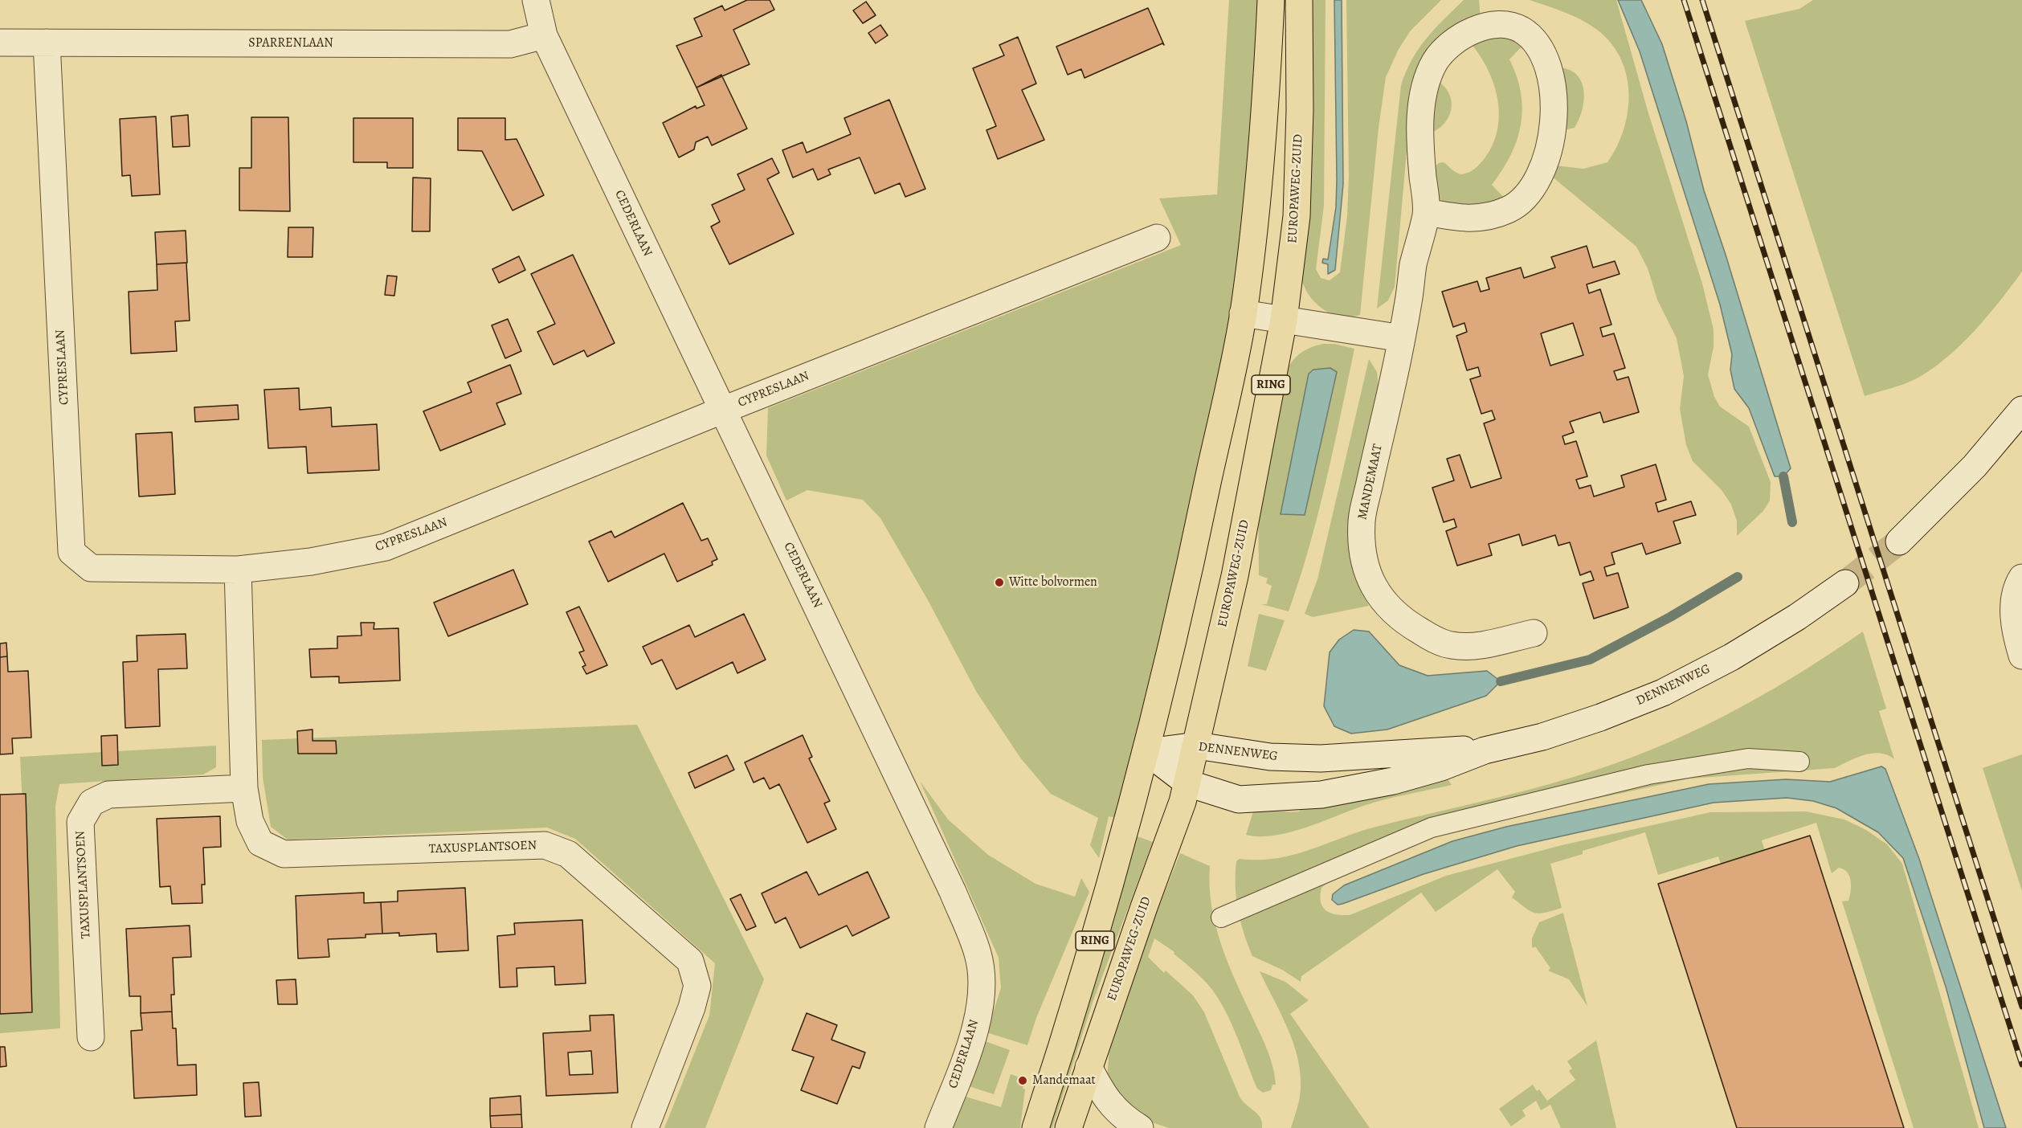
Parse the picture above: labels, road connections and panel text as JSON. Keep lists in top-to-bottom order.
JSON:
{
  "streets": {
    "main road": ["EUROPAWEG-ZUID", "RING"],
    "street": [
      "SPARRENLAAN",
      "CEDERLAAN",
      "CYPRESLAAN",
      "MANDEMAAT",
      "DENNENWEG",
      "TAXUSPLANTSOEN"
    ]
  },
  "crossings": [
    ["SPARRENLAAN", "CEDERLAAN"],
    ["SPARRENLAAN", "CYPRESLAAN"],
    ["EUROPAWEG-ZUID", "DENNENWEG"],
    ["CEDERLAAN", "CYPRESLAAN"],
    ["CYPRESLAAN", "TAXUSPLANTSOEN"],
    ["RING", "DENNENWEG"]
  ],
  "places": ["Witte bolvormen", "Mandemaat"]
}
